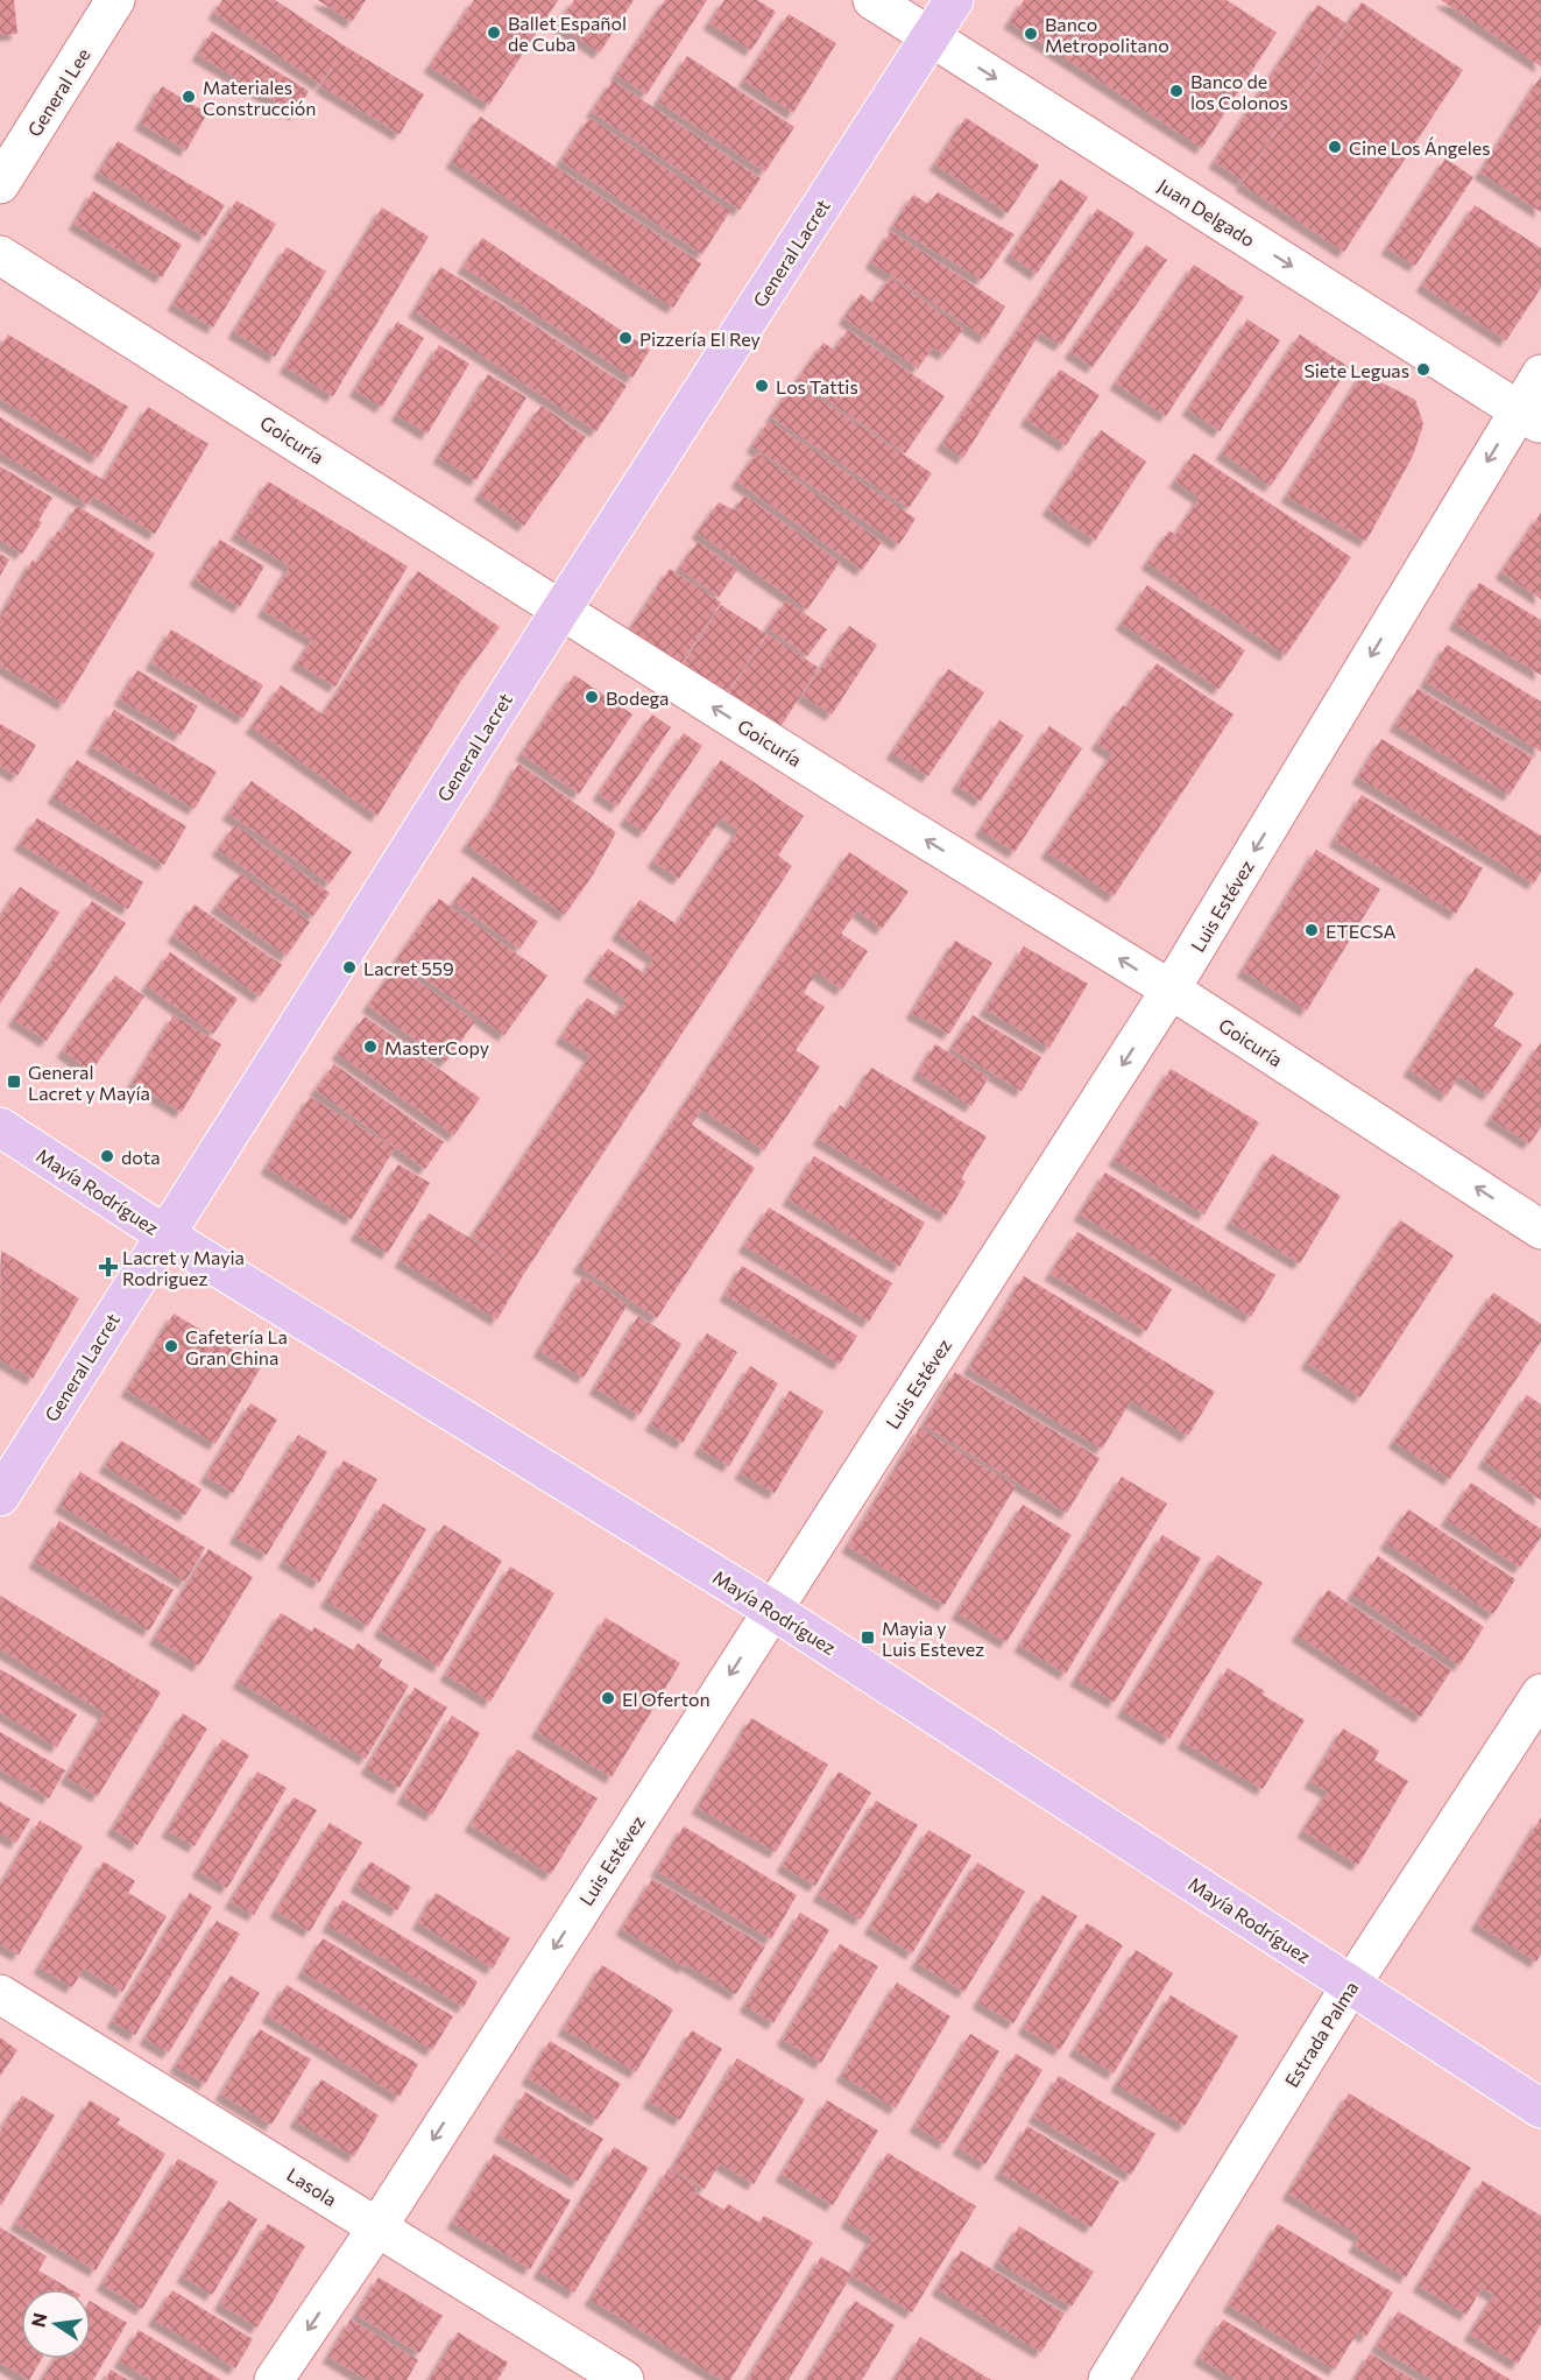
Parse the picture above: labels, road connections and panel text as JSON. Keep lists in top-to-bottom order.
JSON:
{
  "streets": {
    "main road": ["General Lacret", "Mayía Rodríguez"],
    "street": [
      "General Lee",
      "Juan Delgado",
      "Goicuría",
      "Luis Estévez",
      "Estrada Palma",
      "Lasola"
    ]
  },
  "crossings": [
    ["Juan Delgado", "General Lacret"],
    ["Juan Delgado", "Luis Estévez"],
    ["General Lacret", "Goicuría"],
    ["General Lacret", "Mayía Rodríguez"],
    ["Goicuría", "Luis Estévez"],
    ["Luis Estévez", "Mayía Rodríguez"],
    ["Luis Estévez", "Lasola"],
    ["Mayía Rodríguez", "Estrada Palma"]
  ],
  "one_way": ["Juan Delgado", "Goicuría", "Luis Estévez"],
  "places": {
    "other": [
      "Ballet Español de Cuba",
      "Banco Metropolitano",
      "Banco de los Colonos",
      "Materiales Construcción",
      "Cine Los Ángeles",
      "Pizzería El Rey",
      "Siete Leguas",
      "Los Tattis",
      "Bodega",
      "ETECSA",
      "Lacret 559",
      "MasterCopy",
      "dota",
      "Cafetería La Gran China",
      "El Oferton"
    ],
    "transit": ["General Lacret y Mayía", "Mayia y Luis Estevez"],
    "health": ["Lacret y Mayia Rodriguez"]
  },
  "north": "left"
}
